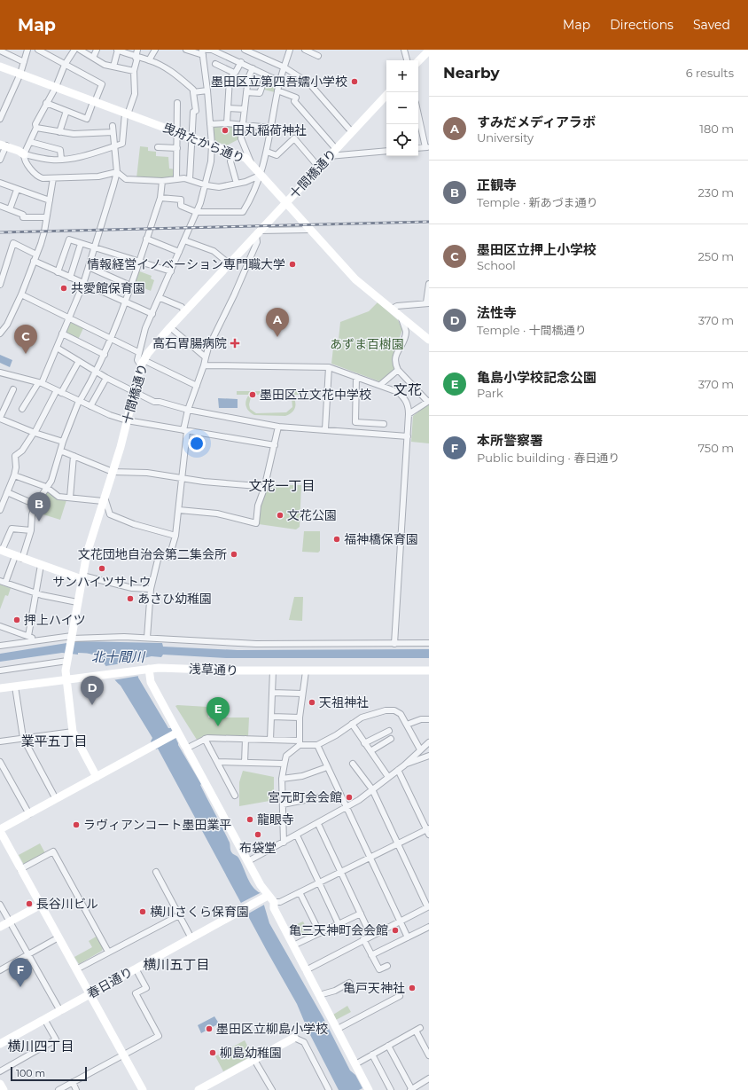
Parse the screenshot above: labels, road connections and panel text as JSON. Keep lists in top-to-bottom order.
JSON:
{
  "streets": {
    "street": [
      "曳舟たから通り",
      "十間橋通り",
      "浅草通り",
      "春日通り"
    ]
  },
  "crossings": [
    ["曳舟たから通り", "十間橋通り"],
    ["十間橋通り", "浅草通り"]
  ],
  "districts": [
    "文花",
    "文花一丁目",
    "業平五丁目",
    "横川五丁目",
    "横川四丁目"
  ],
  "water": ["北十間川"],
  "parks": ["あずま百樹園"],
  "places": {
    "other": [
      "墨田区立第四吾嬬小学校",
      "田丸稲荷神社",
      "情報経営イノベーション専門職大学",
      "共愛館保育園",
      "墨田区立文花中学校",
      "文花公園",
      "福神橋保育園",
      "文花団地自治会第二集会所",
      "サンハイツサトウ",
      "あさひ幼稚園",
      "押上ハイツ",
      "天祖神社",
      "宮元町会会館",
      "龍眼寺",
      "ラヴィアンコート墨田業平",
      "布袋堂",
      "長谷川ビル",
      "横川さくら保育園",
      "亀三天神町会会館",
      "亀戸天神社",
      "墨田区立柳島小学校",
      "柳島幼稚園"
    ],
    "health": ["高石胃腸病院"]
  },
  "scale_bar": "100 m",
  "page": {
    "header": "Map",
    "nav": ["Map", "Directions", "Saved"],
    "heading": ["Nearby", "6 results"],
    "map_buttons": ["+", "−"],
    "list": [
      {
        "mark": "A",
        "name": "すみだメディアラボ",
        "note": "University",
        "value": "180 m"
      },
      {
        "mark": "B",
        "name": "正観寺",
        "note": "Temple · 新あづま通り",
        "value": "230 m"
      },
      {
        "mark": "C",
        "name": "墨田区立押上小学校",
        "note": "School",
        "value": "250 m"
      },
      {
        "mark": "D",
        "name": "法性寺",
        "note": "Temple · 十間橋通り",
        "value": "370 m"
      },
      {
        "mark": "E",
        "name": "亀島小学校記念公園",
        "note": "Park",
        "value": "370 m"
      },
      {
        "mark": "F",
        "name": "本所警察署",
        "note": "Public building · 春日通り",
        "value": "750 m"
      }
    ],
    "pins": [
      "A",
      "C",
      "B",
      "D",
      "E",
      "F"
    ],
    "scale": "100 m"
  }
}
